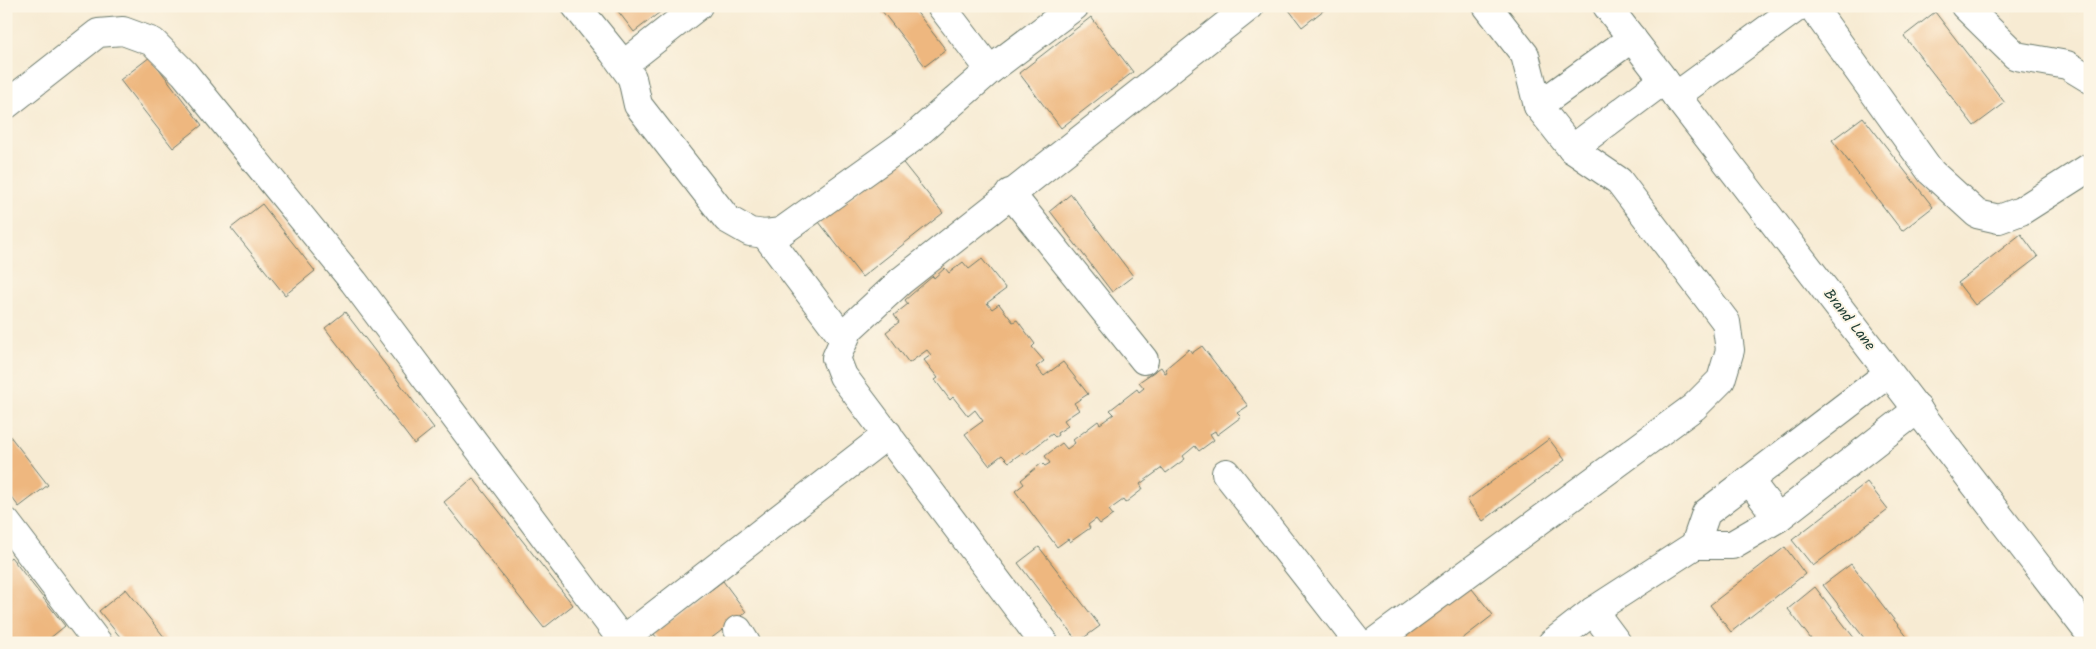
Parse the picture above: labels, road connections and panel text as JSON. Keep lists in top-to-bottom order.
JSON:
{
  "streets": {
    "street": ["Brand Lane"]
  }
}
